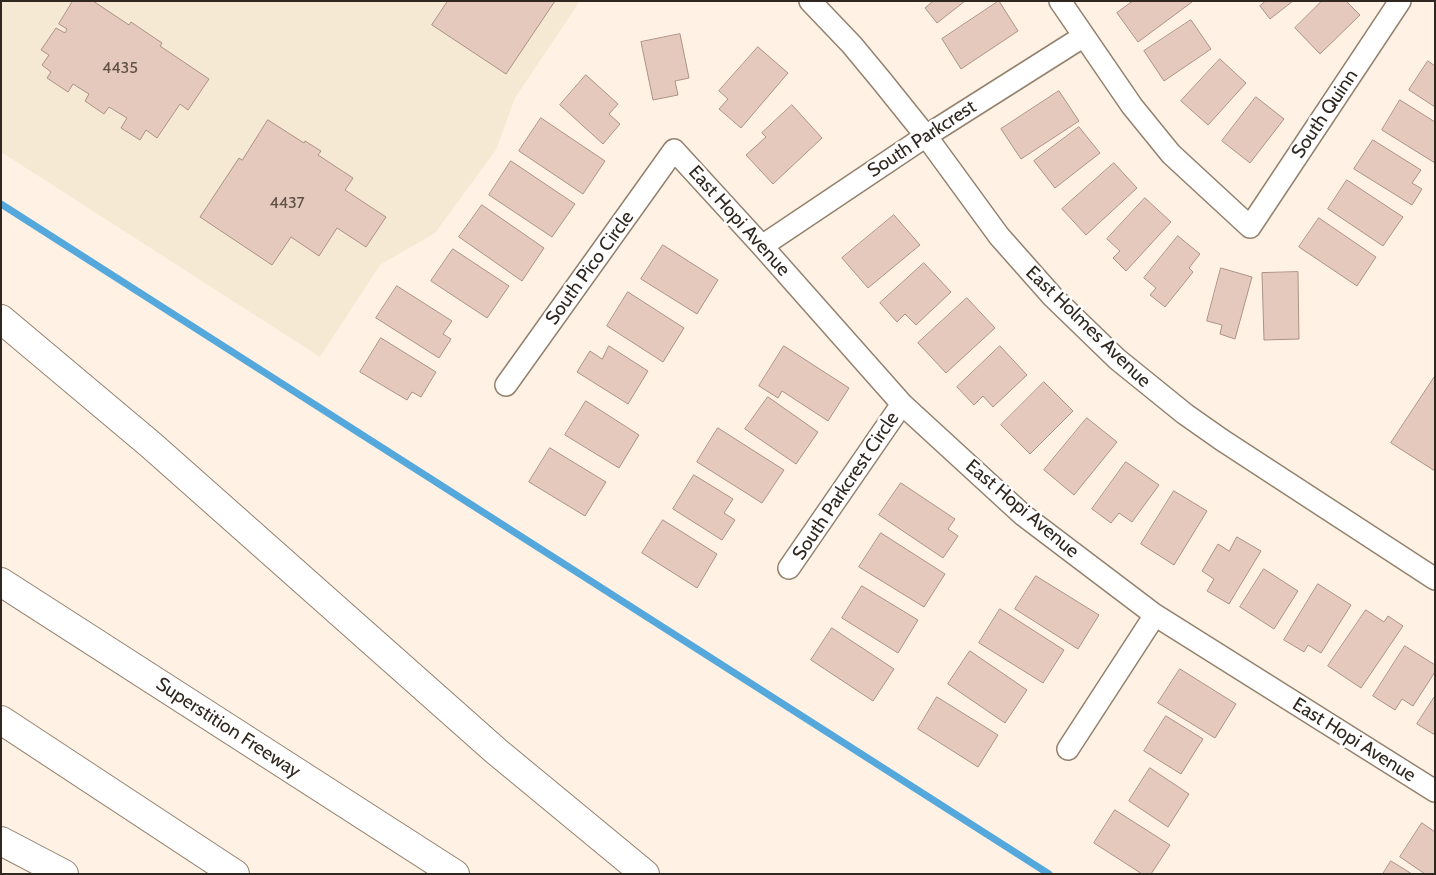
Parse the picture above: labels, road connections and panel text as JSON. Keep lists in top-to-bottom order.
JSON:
{
  "streets": {
    "highway": ["Superstition Freeway"],
    "street": [
      "South Quinn",
      "South Parkcrest",
      "East Hopi Avenue",
      "South Pico Circle",
      "East Holmes Avenue",
      "South Parkcrest Circle"
    ]
  },
  "crossings": [
    ["South Quinn", "South Parkcrest"],
    ["South Parkcrest", "East Hopi Avenue"],
    ["South Parkcrest", "East Holmes Avenue"],
    ["East Hopi Avenue", "South Pico Circle"],
    ["East Hopi Avenue", "South Parkcrest Circle"]
  ],
  "house_numbers": ["4435", "4437"]
}
